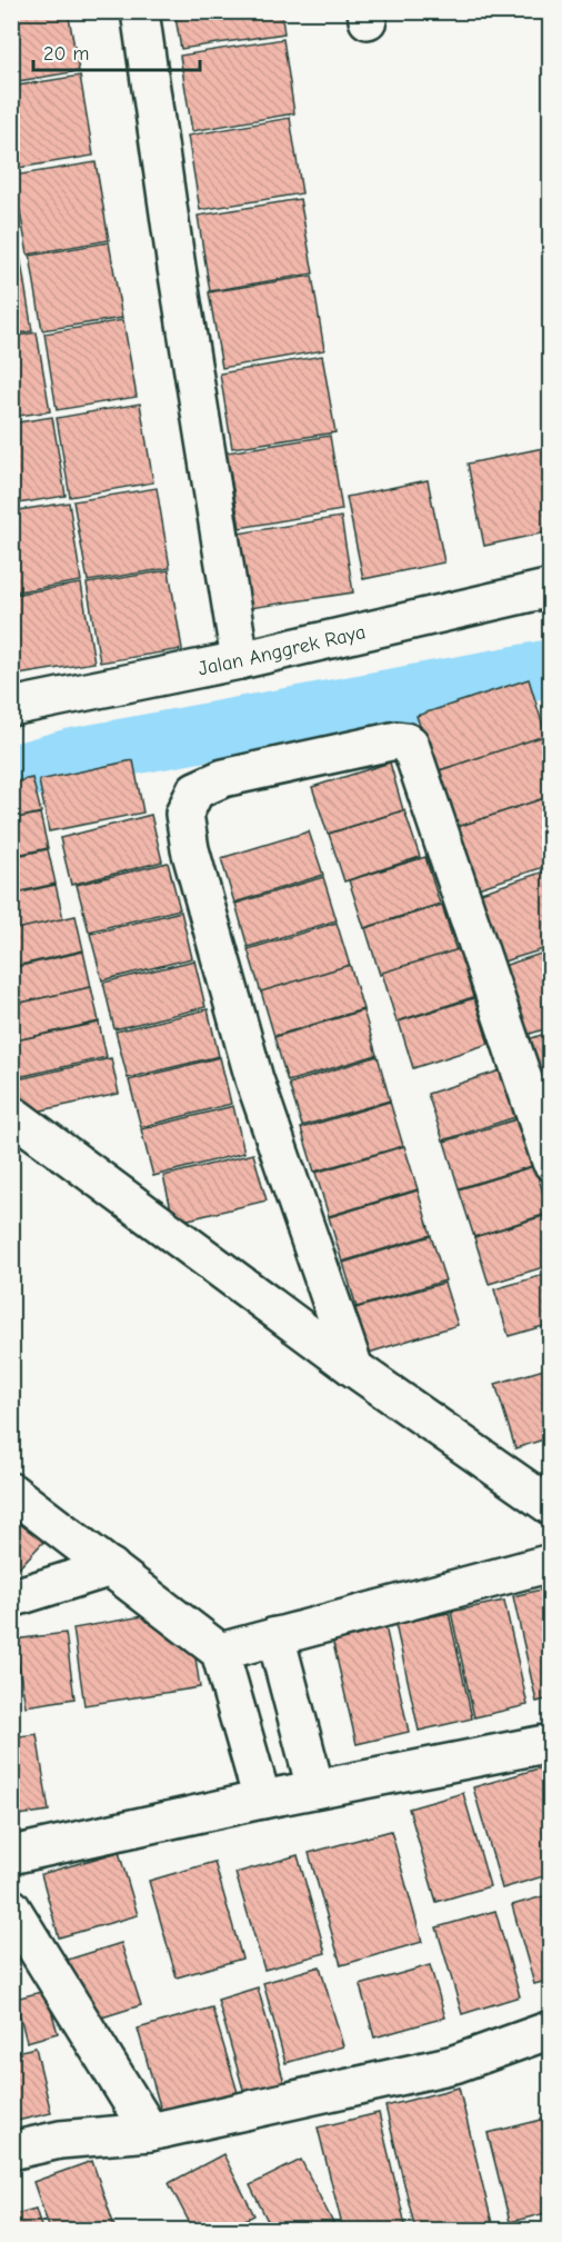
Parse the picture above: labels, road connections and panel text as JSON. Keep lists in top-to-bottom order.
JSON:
{
  "streets": {
    "street": ["Jalan Anggrek Raya"]
  },
  "scale_bar": "20 m"
}
